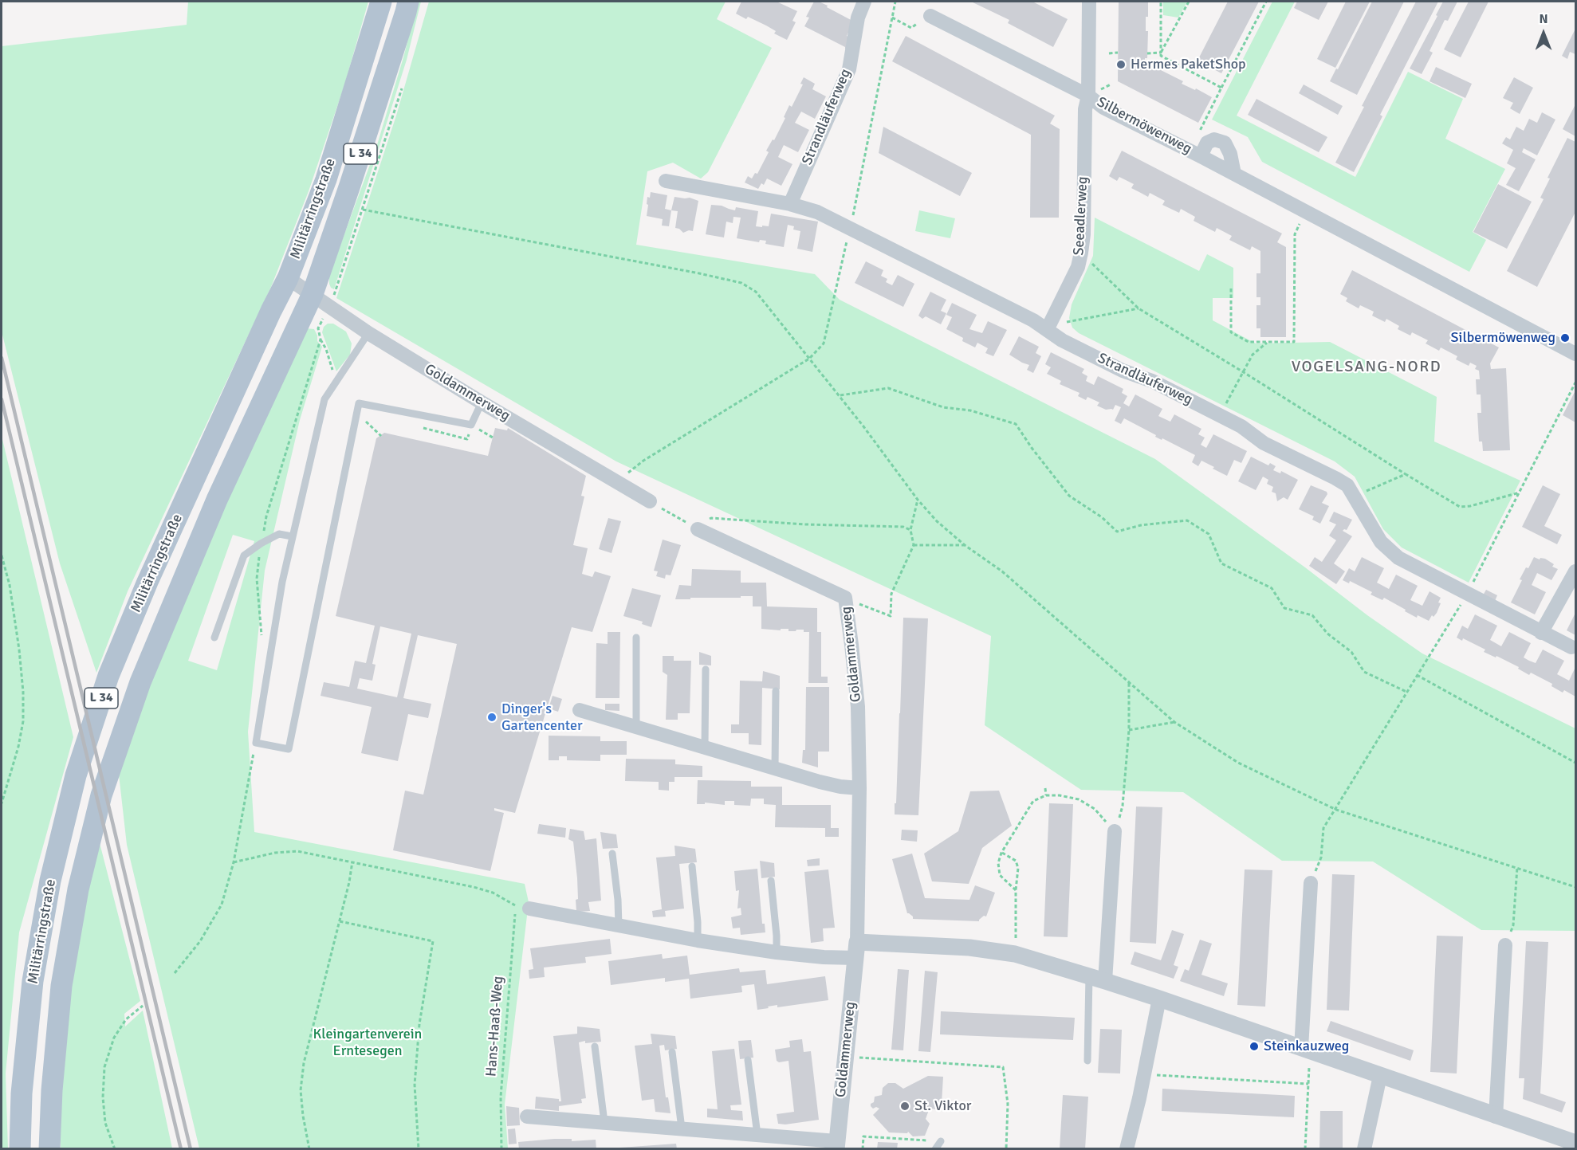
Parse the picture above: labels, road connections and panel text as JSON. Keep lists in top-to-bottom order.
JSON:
{
  "streets": {
    "main road": ["L 34", "Militärringstraße"],
    "street": [
      "Strandläuferweg",
      "Silbermöwenweg",
      "Seeadlerweg",
      "Goldammerweg"
    ],
    "path": ["Hans-Haaß-Weg"]
  },
  "crossings": [
    ["Strandläuferweg", "Seeadlerweg"],
    ["Silbermöwenweg", "Seeadlerweg"],
    ["Militärringstraße", "Goldammerweg"]
  ],
  "districts": ["VOGELSANG-NORD"],
  "parks": ["Kleingartenverein Erntesegen"],
  "places": [
    "Hermes PaketShop",
    "Silbermöwenweg",
    "Dinger's Gartencenter",
    "Steinkauzweg",
    "St. Viktor"
  ],
  "north": "top"
}
